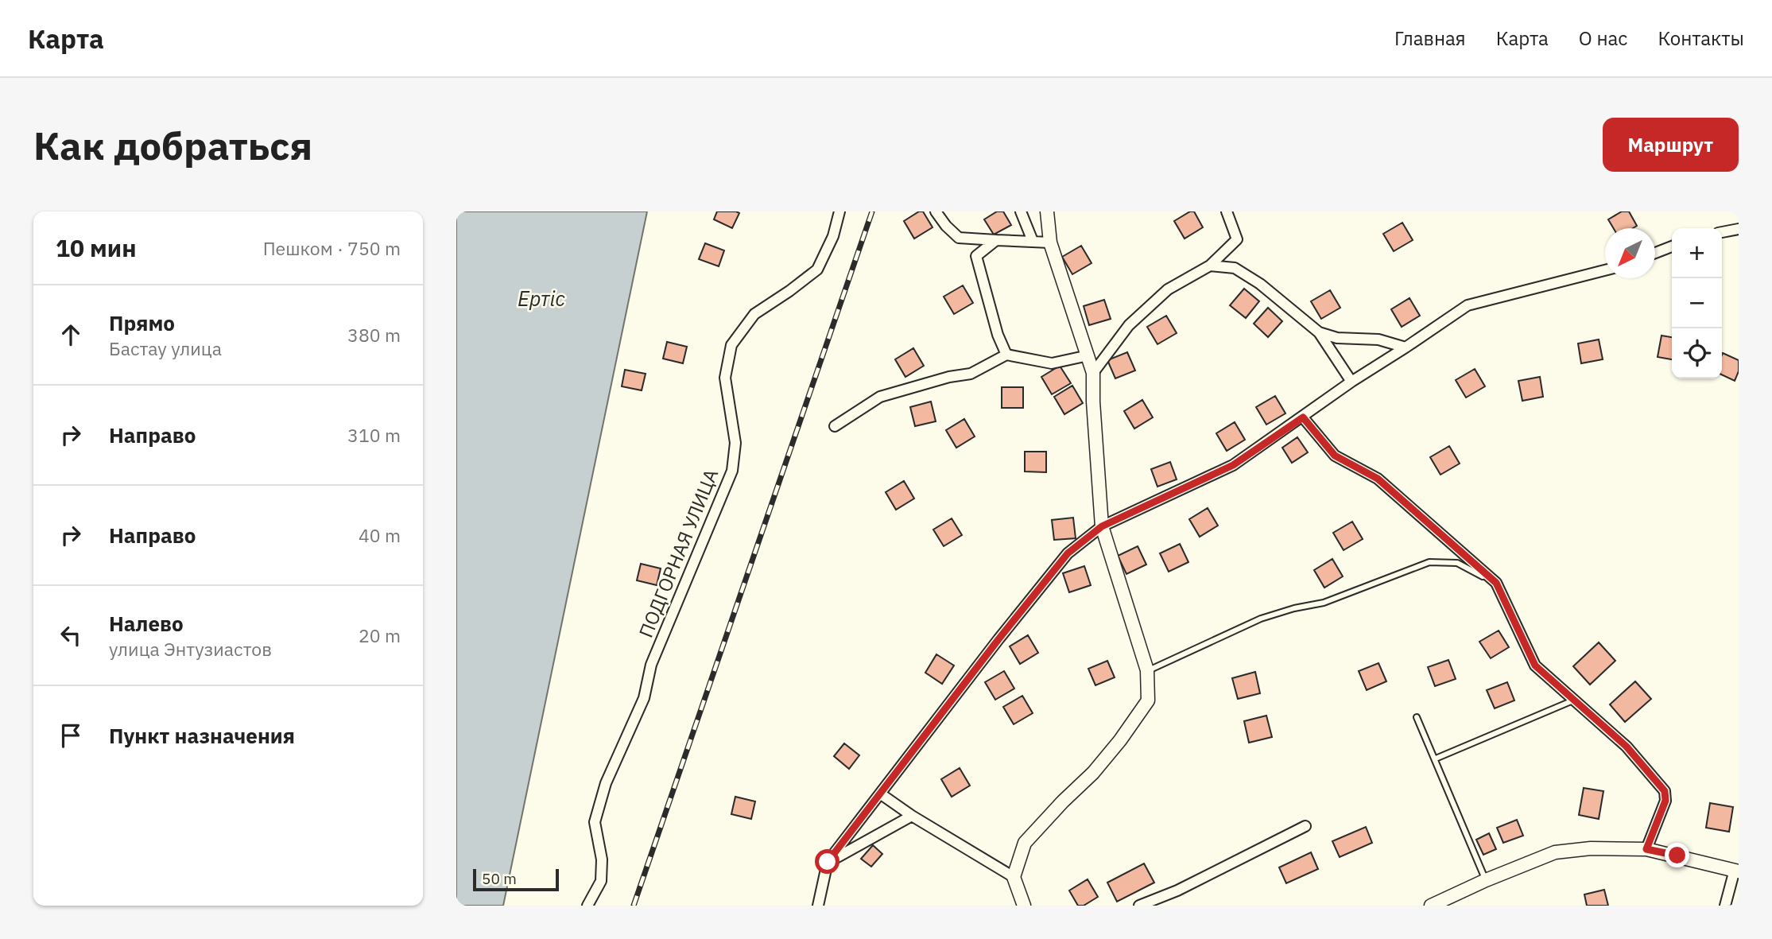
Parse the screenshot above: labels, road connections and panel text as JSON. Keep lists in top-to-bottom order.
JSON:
{
  "streets": {
    "street": ["ПОДГОРНАЯ УЛИЦА"]
  },
  "water": ["Ертіс"],
  "scale_bar": "50 m",
  "north": "bottom left",
  "page": {
    "header": "Карта",
    "nav": [
      "Главная",
      "Карта",
      "О нас",
      "Контакты"
    ],
    "buttons": "Маршрут",
    "title": "Как добраться",
    "heading": ["10 мин", "Пешком · 750 m"],
    "map_buttons": ["+", "−"],
    "list": [
      ["Прямо", "Бастау улица", "380 m"],
      ["Направо", "310 m"],
      ["Направо", "40 m"],
      ["Налево", "улица Энтузиастов", "20 m"],
      "Пункт назначения"
    ],
    "scale": "50 m"
  }
}
